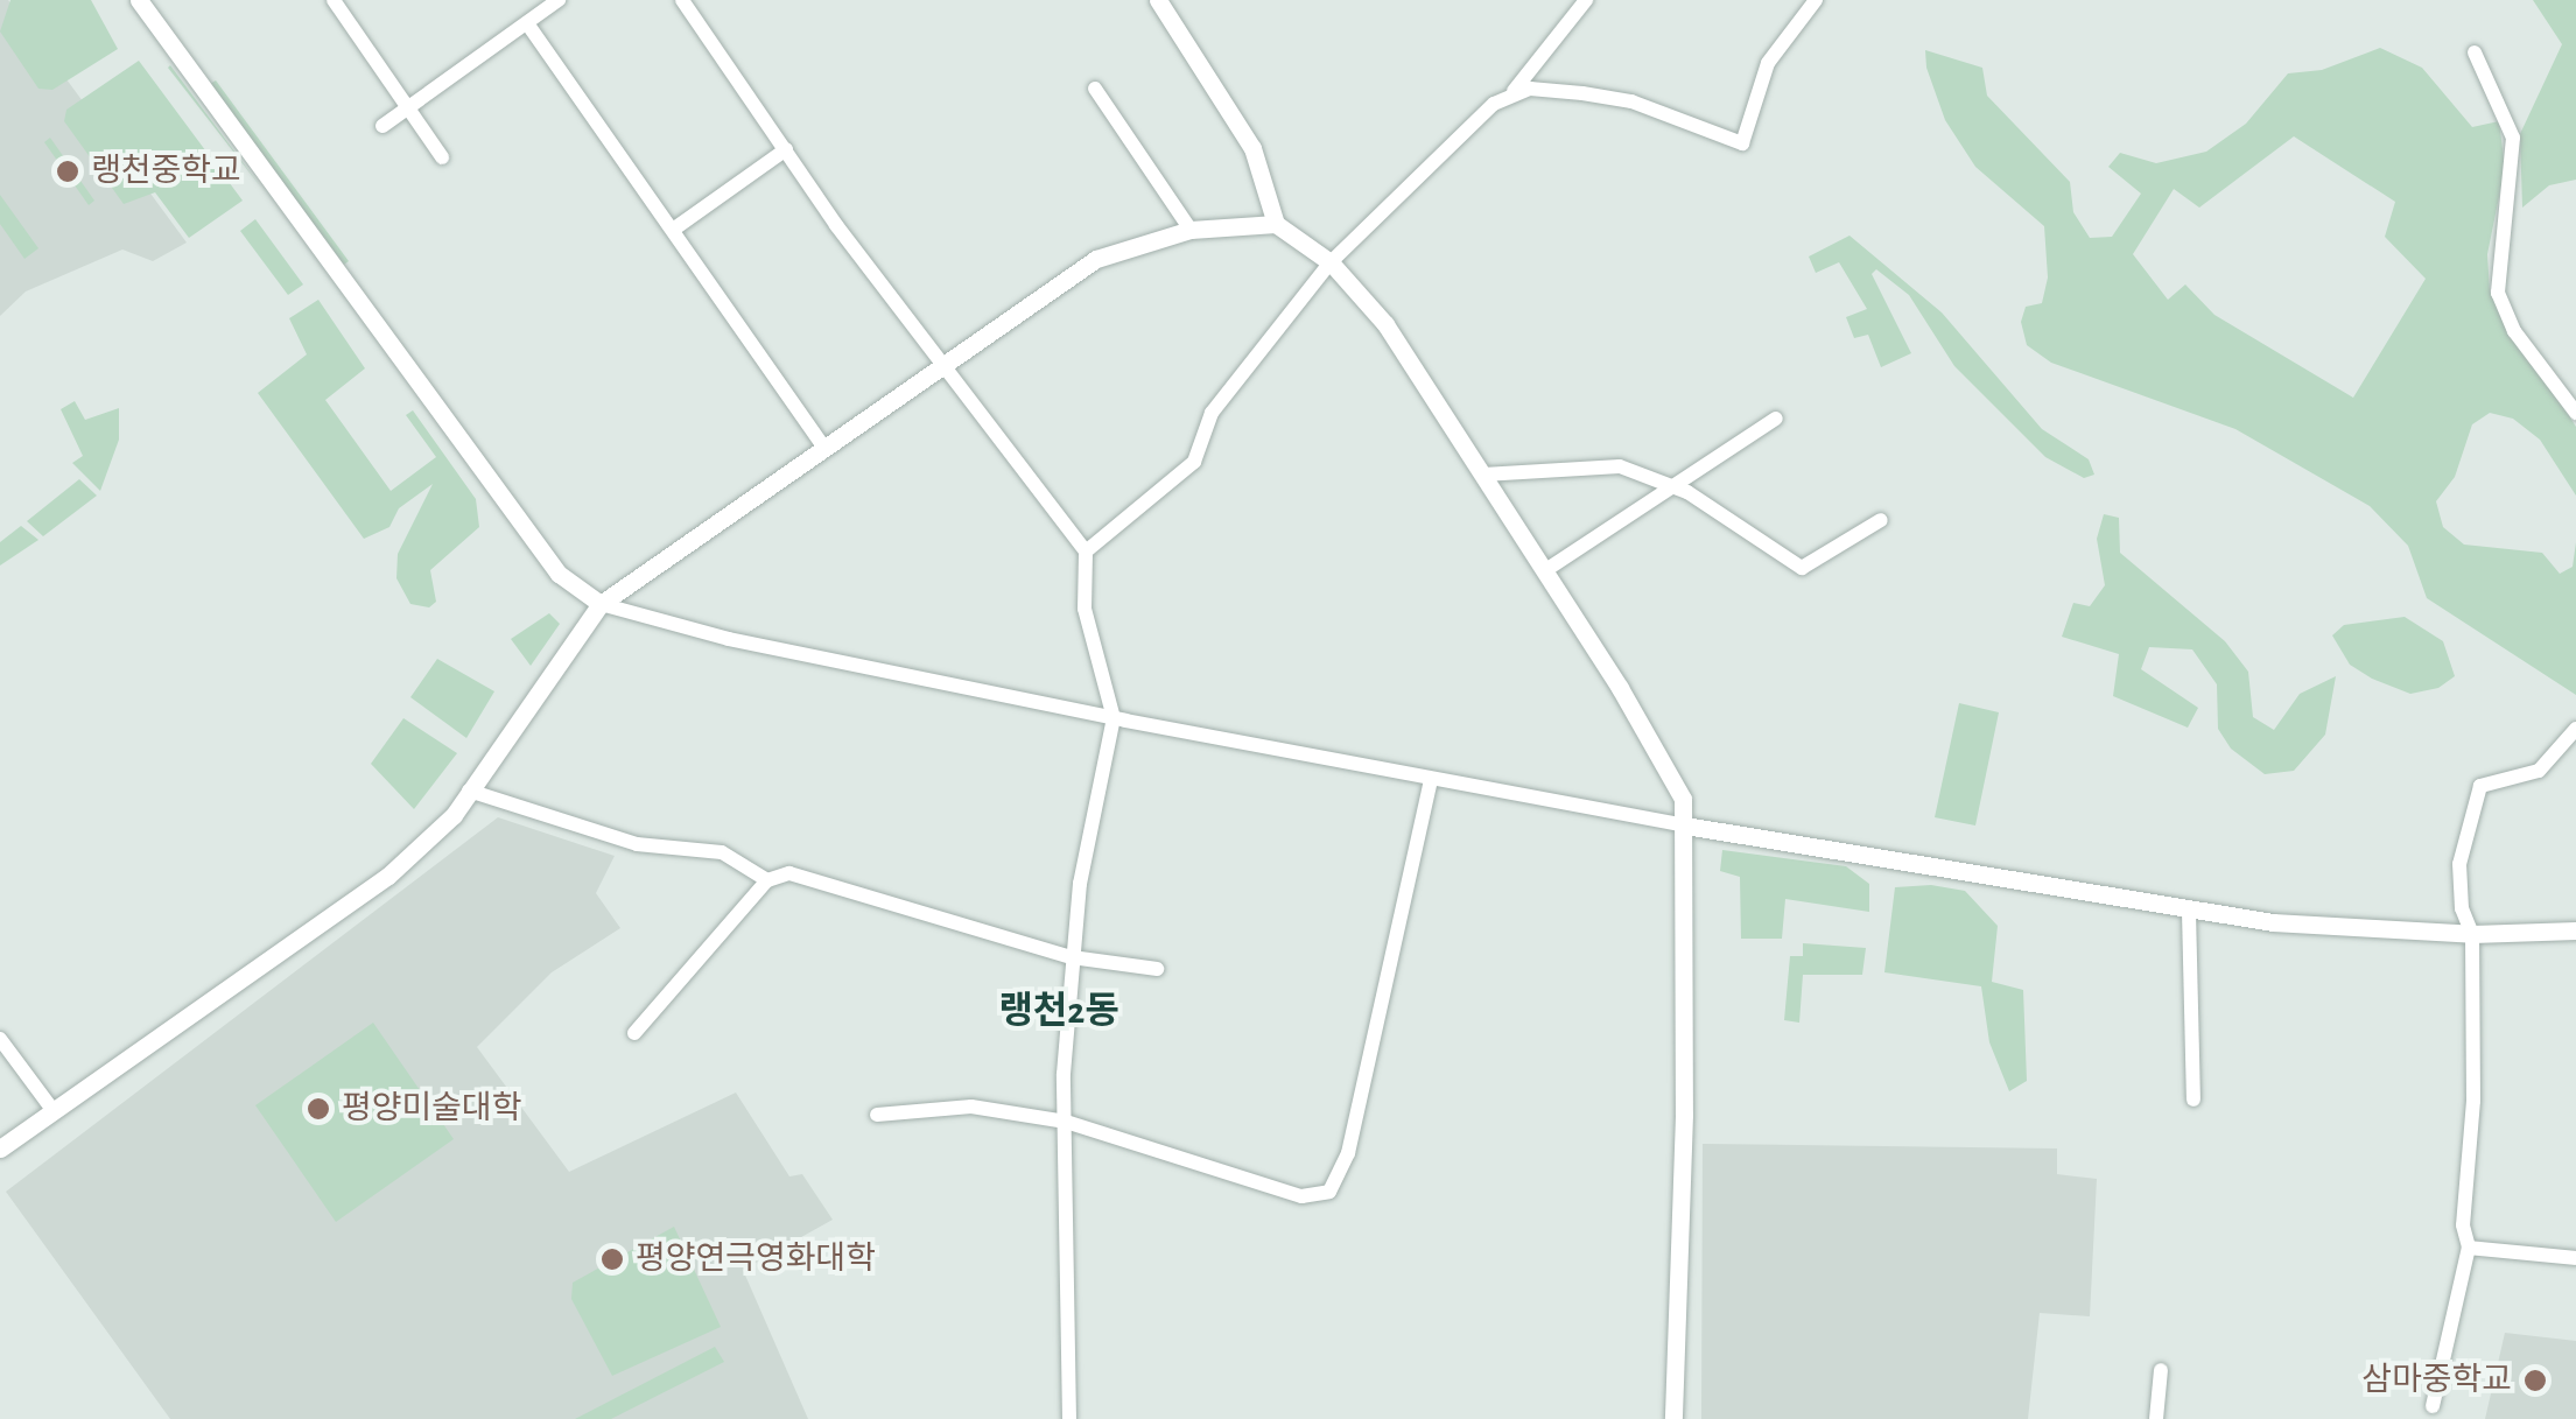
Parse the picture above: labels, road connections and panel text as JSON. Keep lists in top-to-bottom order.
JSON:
{
  "districts": ["랭천2동"],
  "places": [
    "랭천중학교",
    "평양미술대학",
    "평양연극영화대학",
    "삼마중학교"
  ]
}
